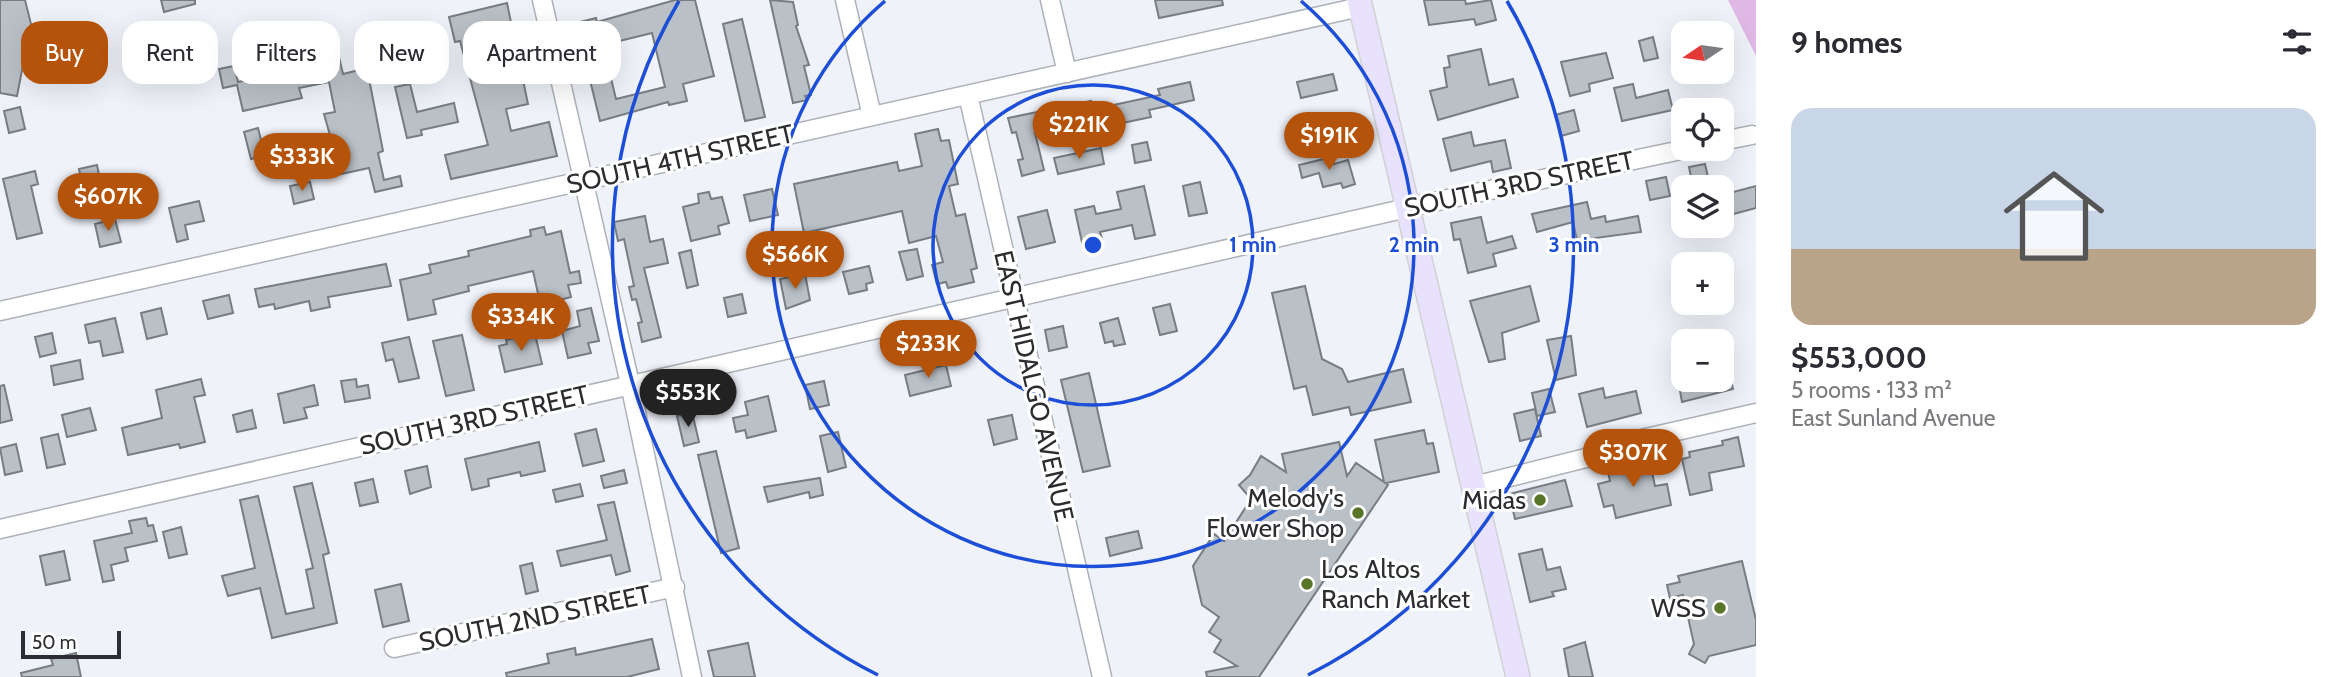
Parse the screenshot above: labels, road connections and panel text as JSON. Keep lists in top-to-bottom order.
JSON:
{
  "streets": {
    "street": [
      "SOUTH 4TH STREET",
      "SOUTH 3RD STREET",
      "EAST HIDALGO AVENUE",
      "SOUTH 2ND STREET"
    ]
  },
  "crossings": [
    ["SOUTH 4TH STREET", "EAST HIDALGO AVENUE"],
    ["SOUTH 3RD STREET", "EAST HIDALGO AVENUE"]
  ],
  "places": [
    "Midas",
    "Melody's Flower Shop",
    "Los Altos Ranch Market",
    "WSS"
  ],
  "scale_bar": "50 m",
  "north": "left",
  "page": {
    "heading": "9 homes",
    "map_buttons": ["+", "−"],
    "chip": [
      "Buy",
      "Rent",
      "Filters",
      "New",
      "Apartment"
    ],
    "list": [
      {
        "name": "$553,000",
        "note": "5 rooms · 133 m² · East Sunland Avenue"
      }
    ],
    "price": [
      "$221K",
      "$191K",
      "$333K",
      "$607K",
      "$566K",
      "$334K",
      "$233K",
      "$553K",
      "$307K"
    ],
    "scale": "50 m"
  },
  "rings": ["1 min", "2 min", "3 min"]
}
